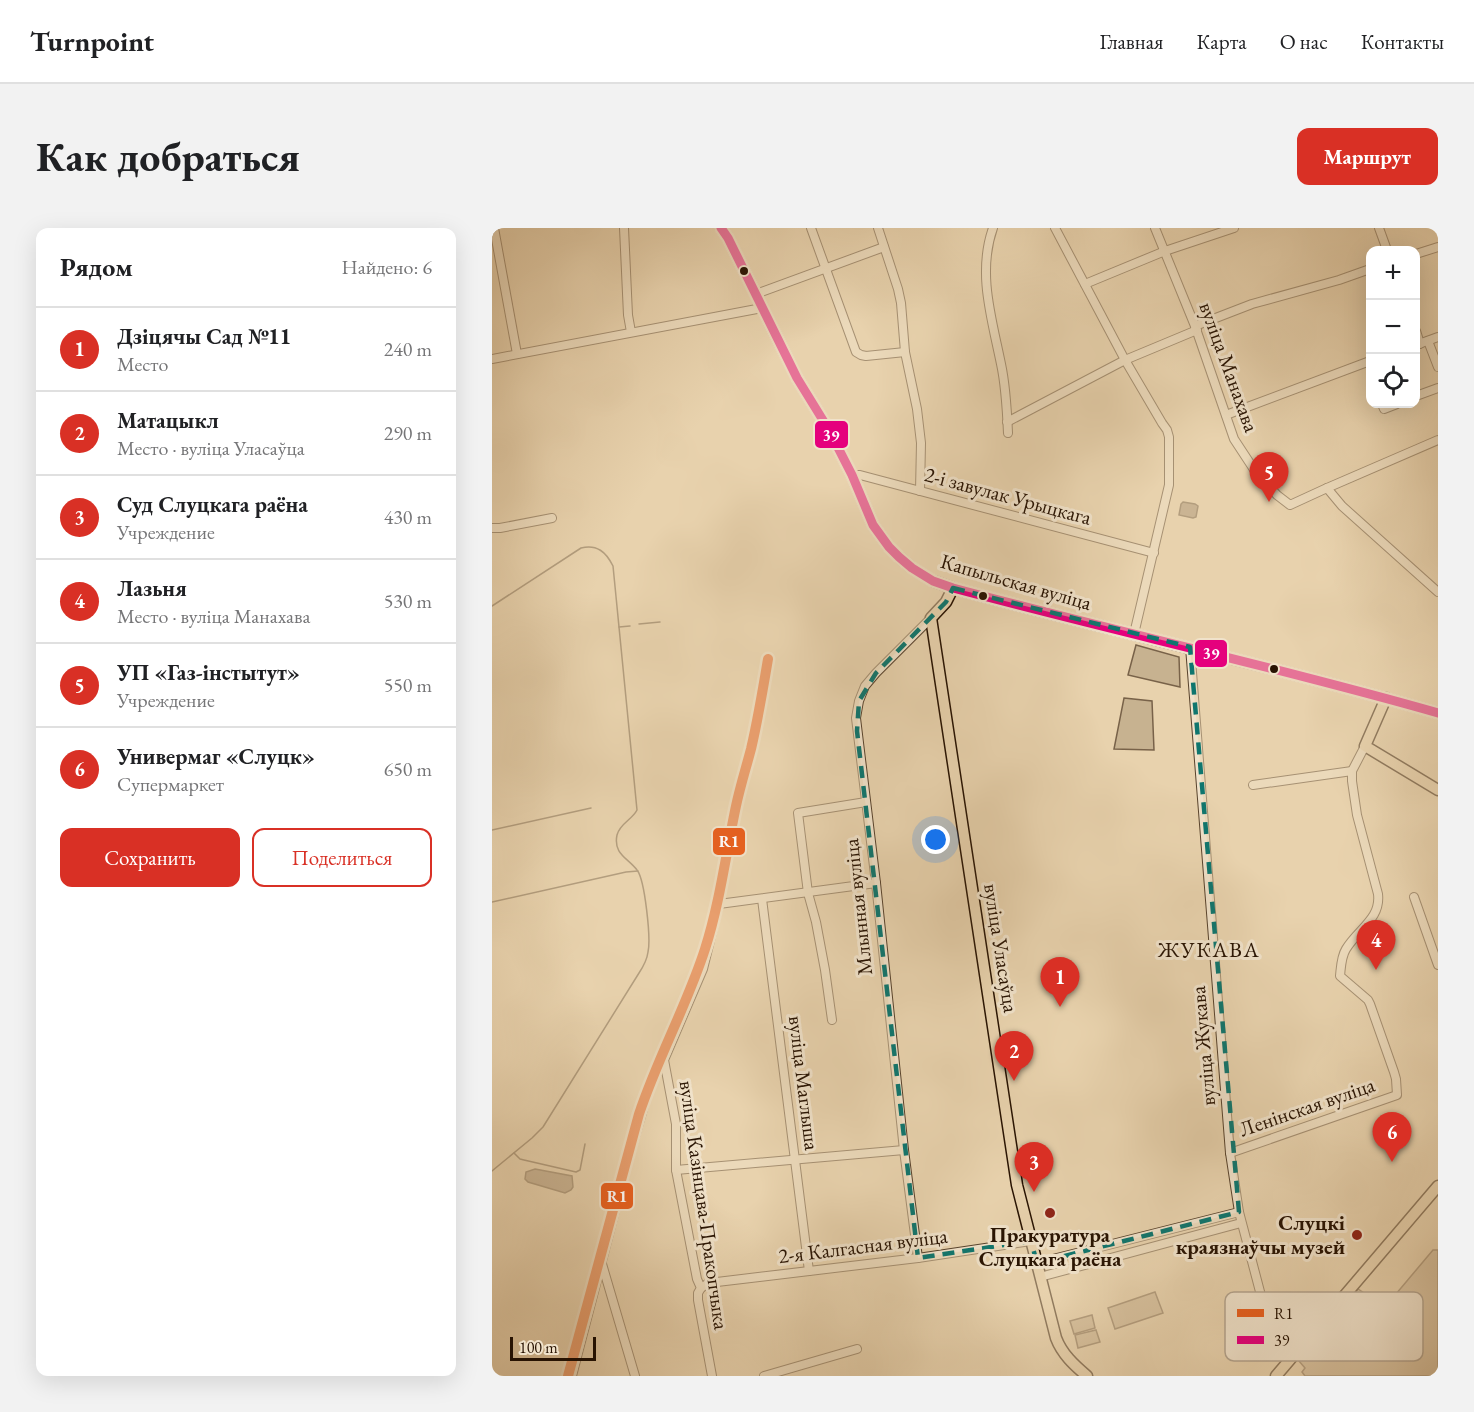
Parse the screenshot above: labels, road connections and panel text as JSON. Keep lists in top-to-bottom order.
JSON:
{
  "streets": {
    "main road": ["Капыльская вуліца", "Млынная вуліца", "вуліца Уласаўца"],
    "street": [
      "вуліца Манахава",
      "2-і завулак Урыцкага",
      "вуліца Жукава",
      "вуліца Маглыша",
      "Ленінская вуліца",
      "вуліца Казінцава-Пракопчыка",
      "2-я Калгасная вуліца"
    ]
  },
  "crossings": [
    ["2-і завулак Урыцкага", "Капыльская вуліца"],
    ["Капыльская вуліца", "Млынная вуліца"],
    ["Капыльская вуліца", "вуліца Жукава"],
    ["Млынная вуліца", "вуліца Уласаўца"],
    ["Млынная вуліца", "2-я Калгасная вуліца"],
    ["вуліца Уласаўца", "2-я Калгасная вуліца"],
    ["вуліца Жукава", "Ленінская вуліца"],
    ["вуліца Маглыша", "вуліца Казінцава-Пракопчыка"],
    ["вуліца Маглыша", "2-я Калгасная вуліца"],
    ["вуліца Казінцава-Пракопчыка", "2-я Калгасная вуліца"]
  ],
  "districts": ["ЖУКАВА"],
  "places": ["Пракуратура Слуцкага раёна", "Слуцкі краязнаўчы музей"],
  "lines": ["transit line 39", "transit line R1"],
  "legend": ["R1", "39"],
  "scale_bar": "100 m",
  "page": {
    "header": "Turnpoint",
    "nav": [
      "Главная",
      "Карта",
      "О нас",
      "Контакты"
    ],
    "buttons": [
      "Маршрут",
      ["Сохранить", "Поделиться"]
    ],
    "title": "Как добраться",
    "heading": ["Рядом", "Найдено: 6"],
    "map_buttons": ["+", "−"],
    "list": [
      {
        "mark": "1",
        "name": "Дзіцячы Сад №11",
        "note": "Место",
        "value": "240 m"
      },
      {
        "mark": "2",
        "name": "Матацыкл",
        "note": "Место · вуліца Уласаўца",
        "value": "290 m"
      },
      {
        "mark": "3",
        "name": "Суд Слуцкага раёна",
        "note": "Учреждение",
        "value": "430 m"
      },
      {
        "mark": "4",
        "name": "Лазьня",
        "note": "Место · вуліца Манахава",
        "value": "530 m"
      },
      {
        "mark": "5",
        "name": "УП «Газ-інстытут»",
        "note": "Учреждение",
        "value": "550 m"
      },
      {
        "mark": "6",
        "name": "Универмаг «Слуцк»",
        "note": "Супермаркет",
        "value": "650 m"
      }
    ],
    "pins": [
      "5",
      "4",
      "1",
      "2",
      "6",
      "3"
    ],
    "scale": "100 m"
  }
}
